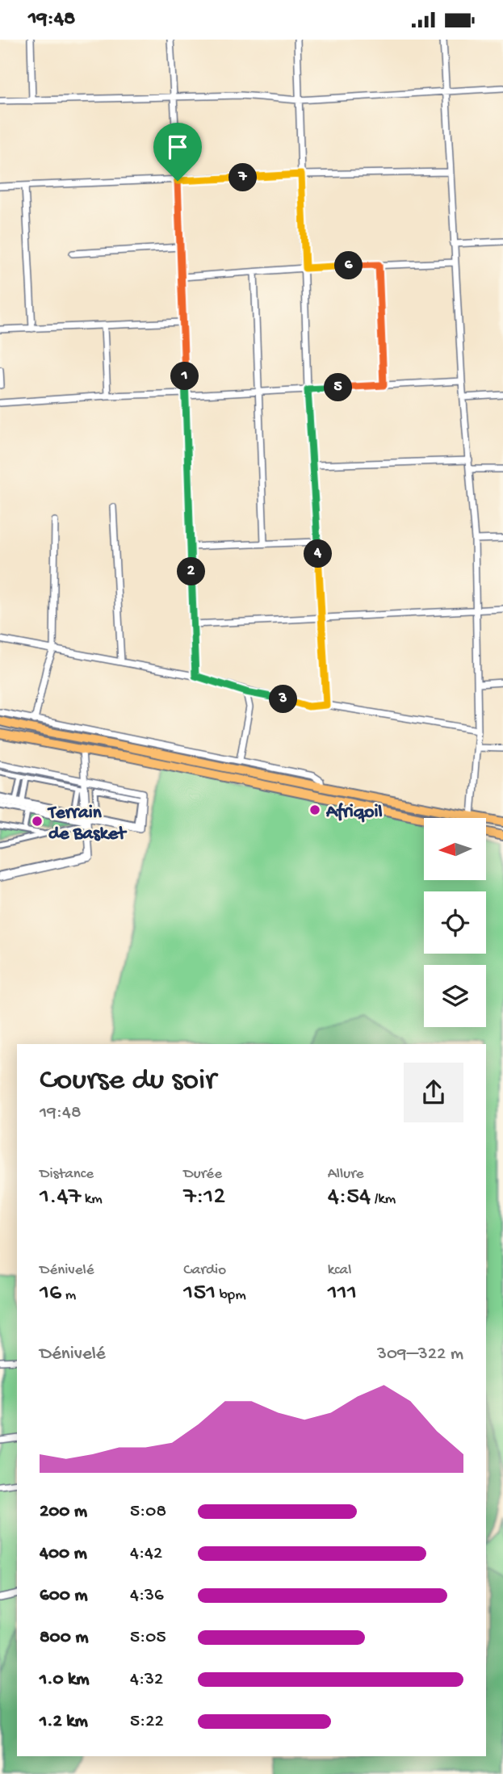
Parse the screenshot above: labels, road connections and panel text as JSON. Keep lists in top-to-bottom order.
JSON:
{
  "places": ["Afriqoil", "Terrain de Basket"],
  "north": "left",
  "page": {
    "status": "19:48",
    "pins": [
      "7",
      "6",
      "1",
      "5",
      "4",
      "2",
      "3"
    ],
    "heading": ["Course du soir", "19:48"],
    "stats": [
      ["Distance", "1.47 km"],
      ["Durée", "7:12"],
      ["Allure", "4:54 /km"],
      ["Dénivelé", "16 m"],
      ["Cardio", "151 bpm"],
      ["kcal", "111"]
    ],
    "chart": ["Dénivelé", "309–322 m"],
    "list": [
      {
        "name": "200 m",
        "note": "5:08"
      },
      {
        "name": "400 m",
        "note": "4:42"
      },
      {
        "name": "600 m",
        "note": "4:36"
      },
      {
        "name": "800 m",
        "note": "5:05"
      },
      {
        "name": "1.0 km",
        "note": "4:32"
      },
      {
        "name": "1.2 km",
        "note": "5:22"
      }
    ]
  }
}
